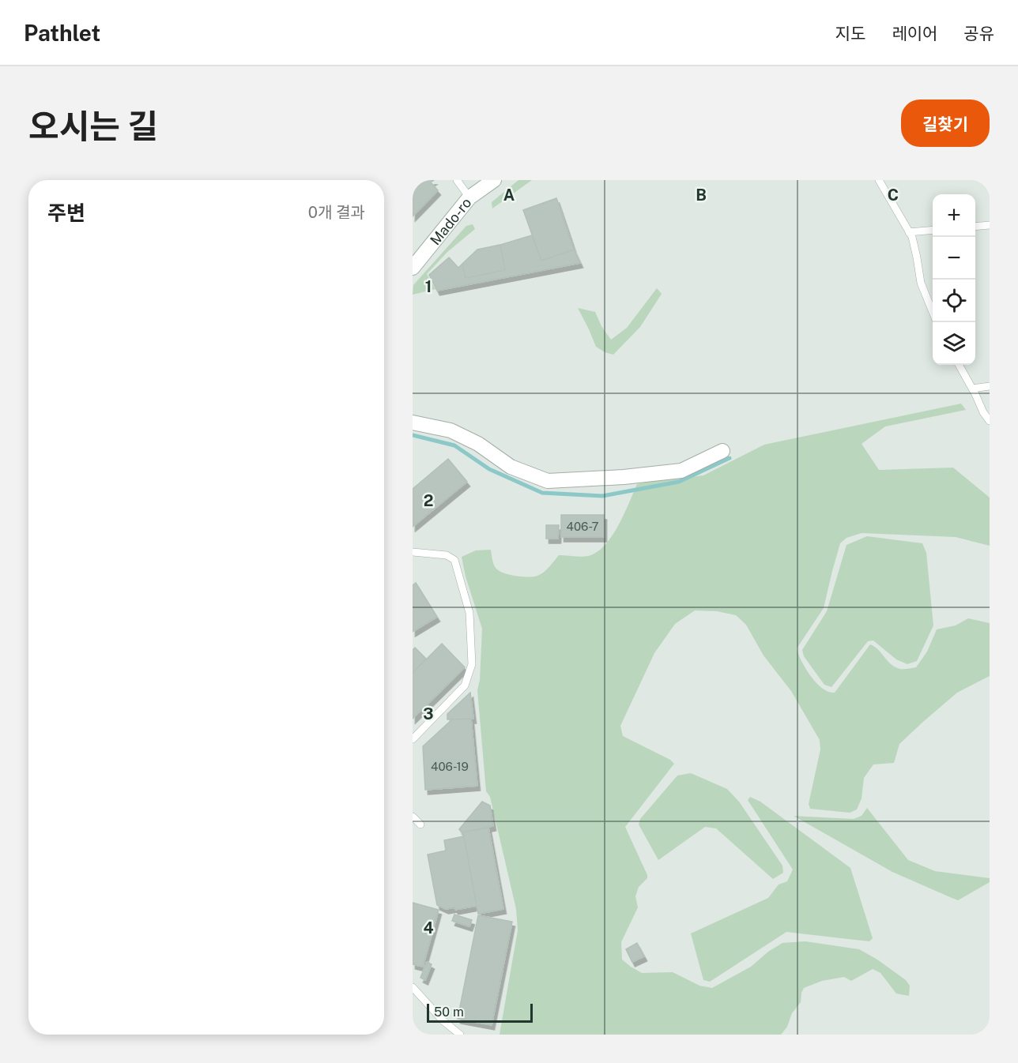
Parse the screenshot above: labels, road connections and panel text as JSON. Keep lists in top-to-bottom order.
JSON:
{
  "streets": {
    "street": ["Mado-ro"]
  },
  "house_numbers": ["406-7", "406-19"],
  "scale_bar": "50 m",
  "page": {
    "header": "Pathlet",
    "nav": ["지도", "레이어", "공유"],
    "title": "오시는 길",
    "buttons": "길찾기",
    "heading": ["주변", "0개 결과"],
    "map_buttons": ["+", "−"],
    "scale": "50 m"
  },
  "grid": {
    "columns": ["A", "B", "C"],
    "rows": [
      "1",
      "2",
      "3",
      "4"
    ]
  }
}
